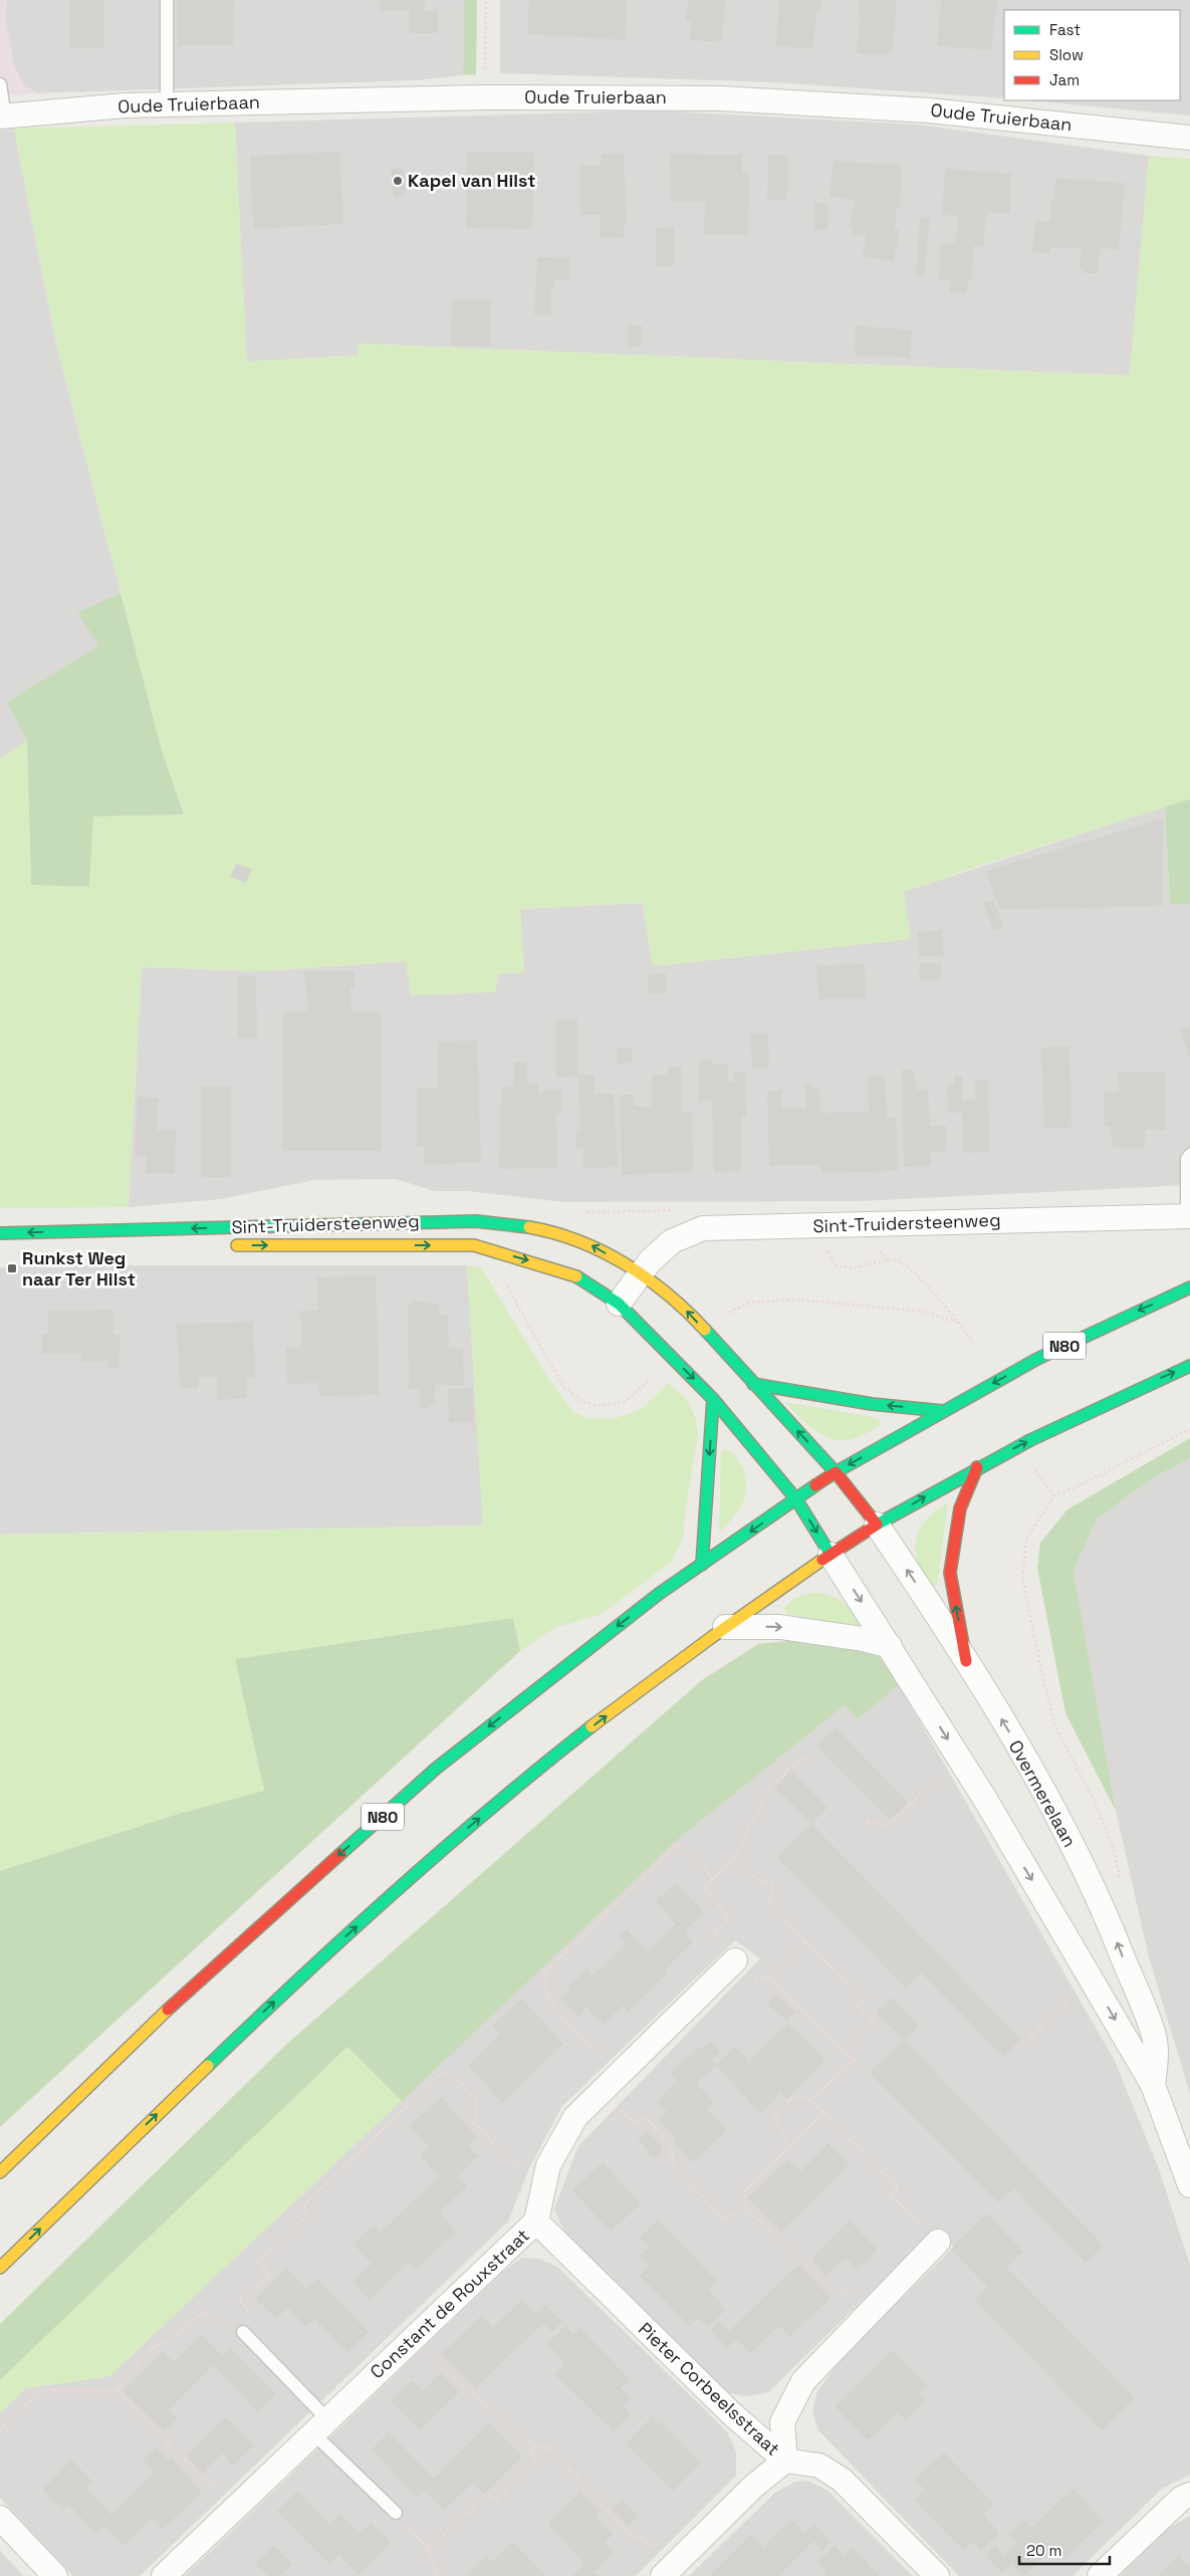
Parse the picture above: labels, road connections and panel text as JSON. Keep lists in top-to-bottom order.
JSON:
{
  "streets": {
    "main road": ["Sint-Truidersteenweg", "N80"],
    "street": [
      "Oude Truierbaan",
      "Overmerelaan",
      "Constant de Rouxstraat",
      "Pieter Corbeelsstraat"
    ]
  },
  "crossings": [
    ["Sint-Truidersteenweg", "N80"],
    ["Sint-Truidersteenweg", "Overmerelaan"],
    ["Constant de Rouxstraat", "Pieter Corbeelsstraat"]
  ],
  "places": {
    "other": ["Kapel van Hilst"],
    "transit": ["Runkst Weg naar Ter Hilst"]
  },
  "legend": ["Fast", "Slow", "Jam"],
  "scale_bar": "20 m"
}
